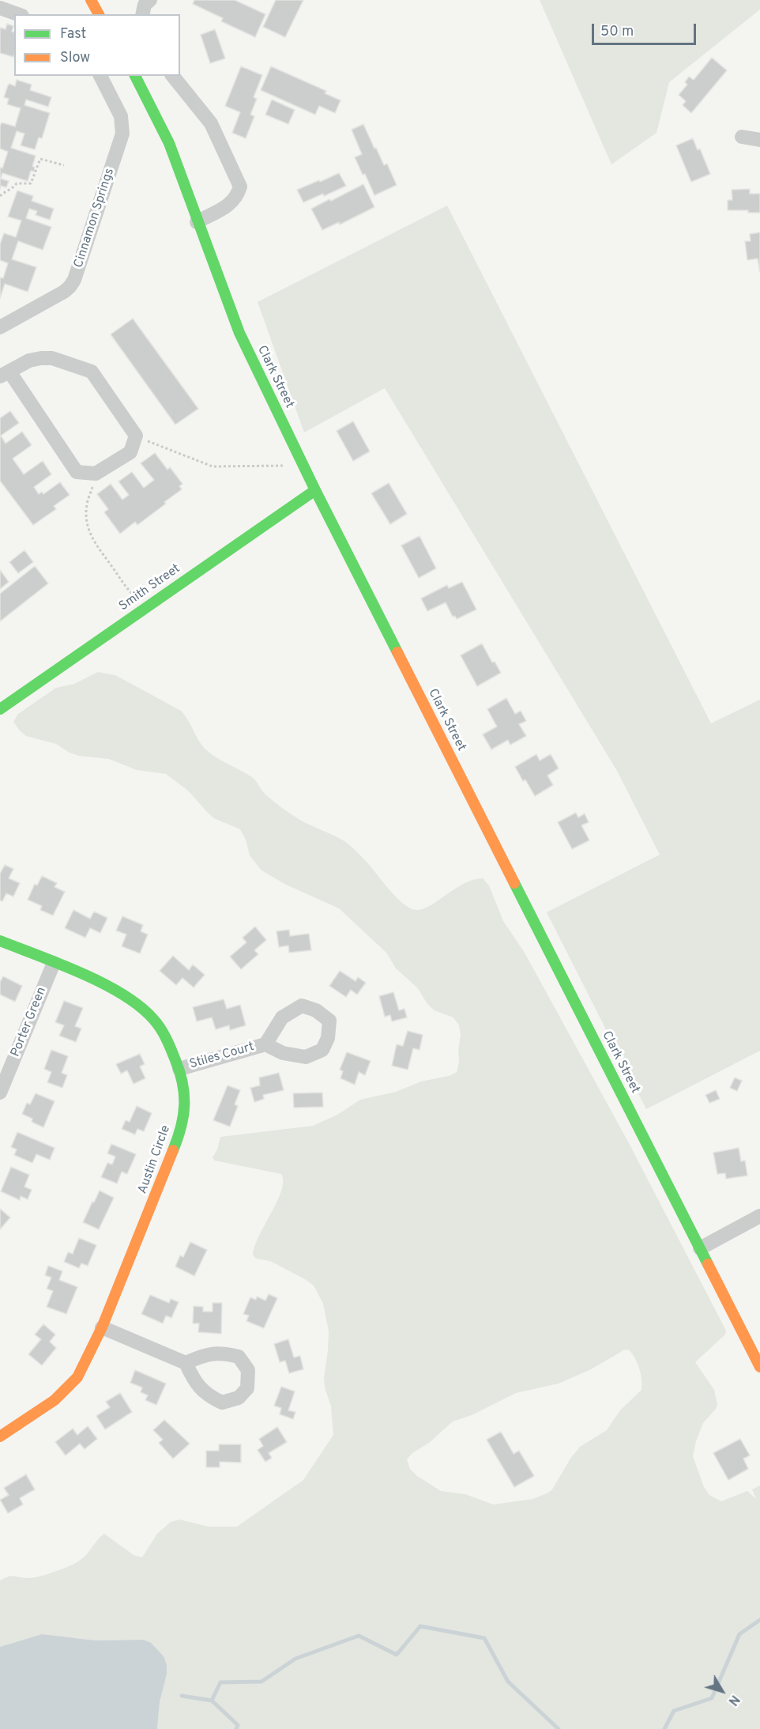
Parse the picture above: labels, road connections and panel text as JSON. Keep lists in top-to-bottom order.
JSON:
{
  "streets": {
    "main road": ["Clark Street", "Smith Street", "Austin Circle"],
    "street": ["Cinnamon Springs", "Porter Green", "Stiles Court"]
  },
  "crossings": [
    ["Clark Street", "Smith Street"],
    ["Porter Green", "Austin Circle"],
    ["Stiles Court", "Austin Circle"]
  ],
  "legend": ["Fast", "Slow"],
  "scale_bar": "50 m",
  "north": "bottom right"
}
